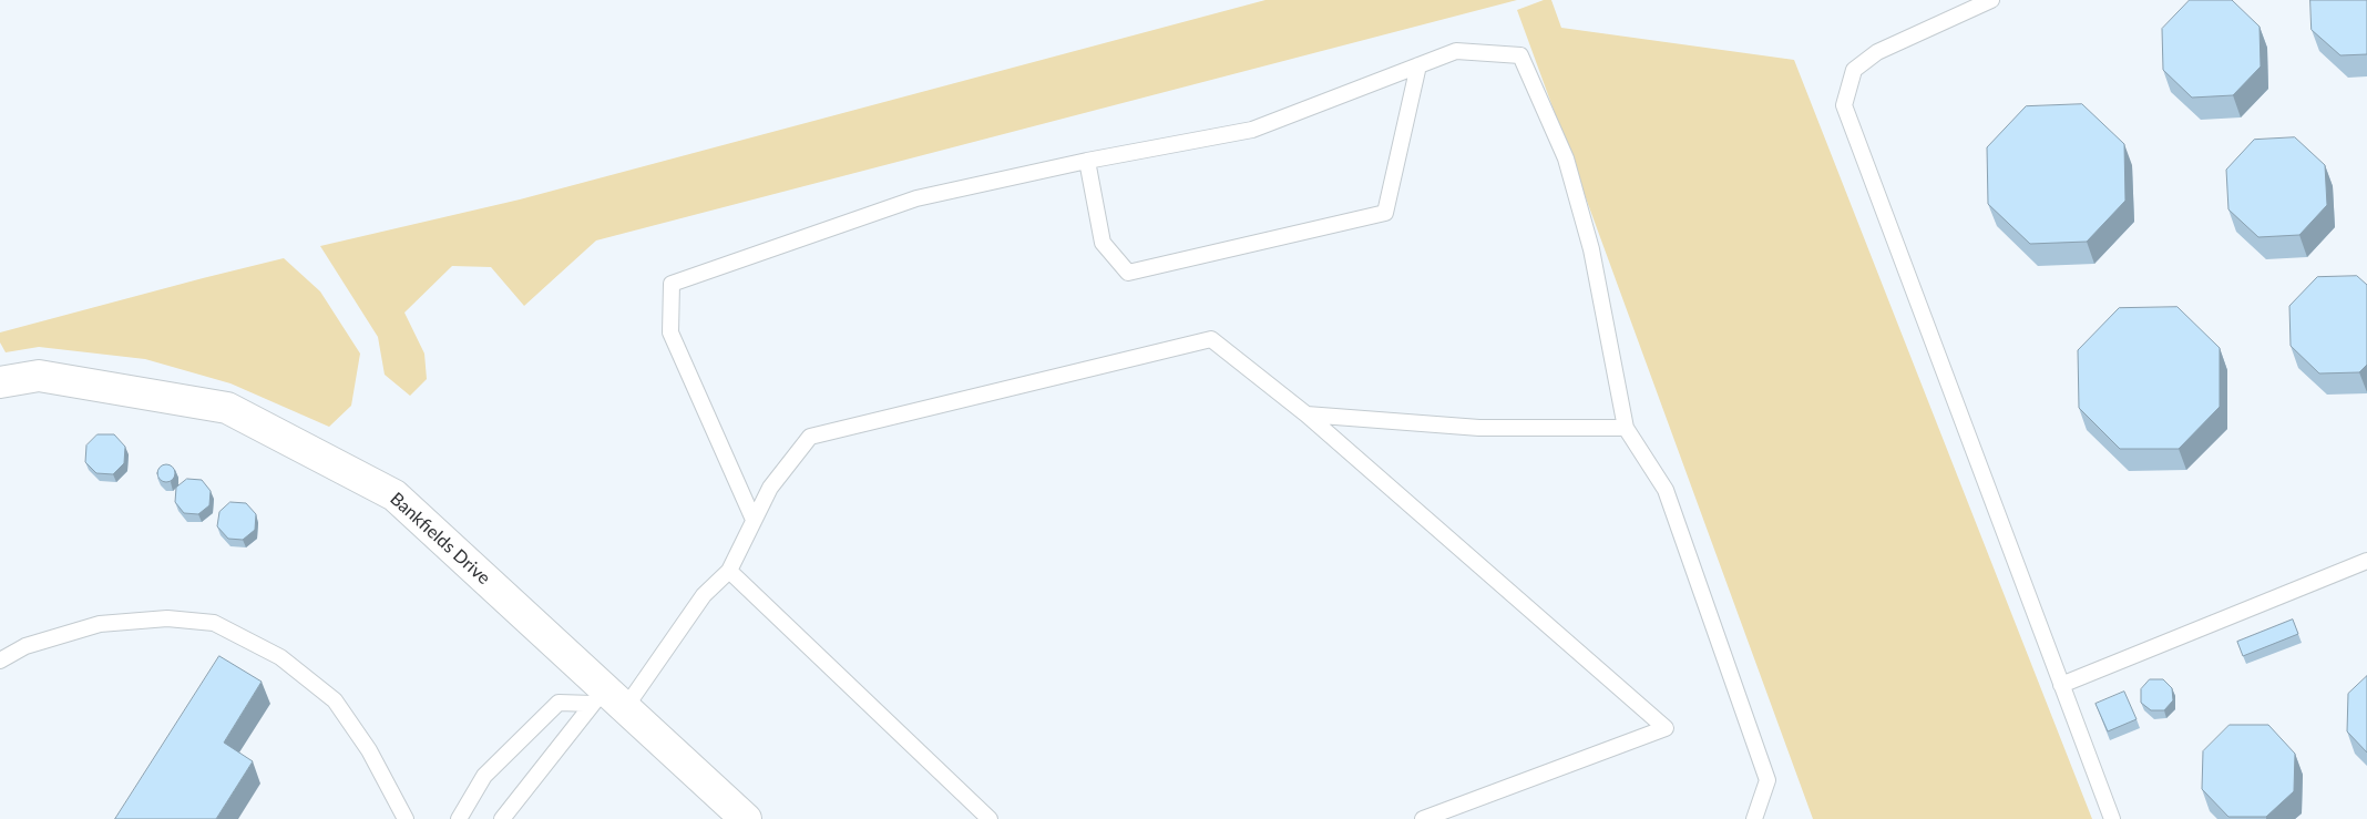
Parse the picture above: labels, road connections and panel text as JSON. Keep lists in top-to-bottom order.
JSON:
{
  "streets": {
    "street": ["Bankfields Drive"]
  }
}
